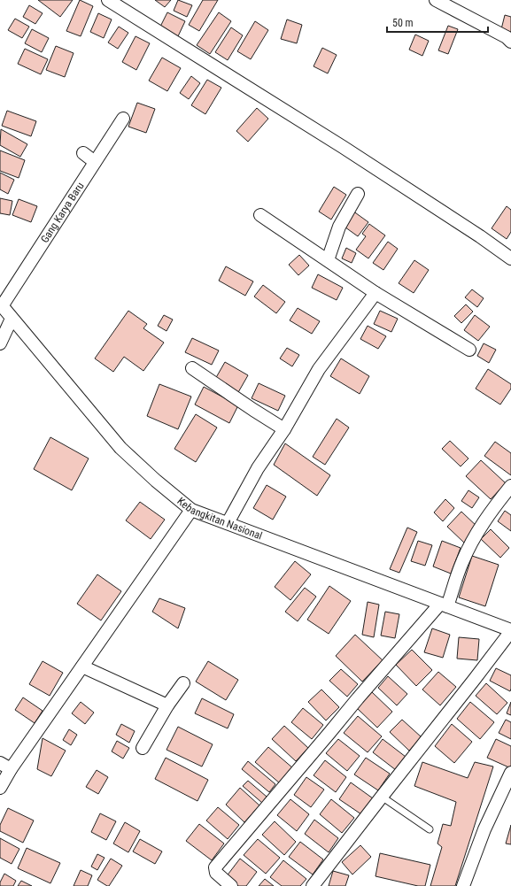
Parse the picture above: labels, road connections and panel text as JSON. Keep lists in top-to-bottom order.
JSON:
{
  "streets": {
    "street": ["Gang Karya Baru", "Kebangkitan Nasional"]
  },
  "crossings": [
    ["Gang Karya Baru", "Kebangkitan Nasional"]
  ],
  "scale_bar": "50 m"
}
